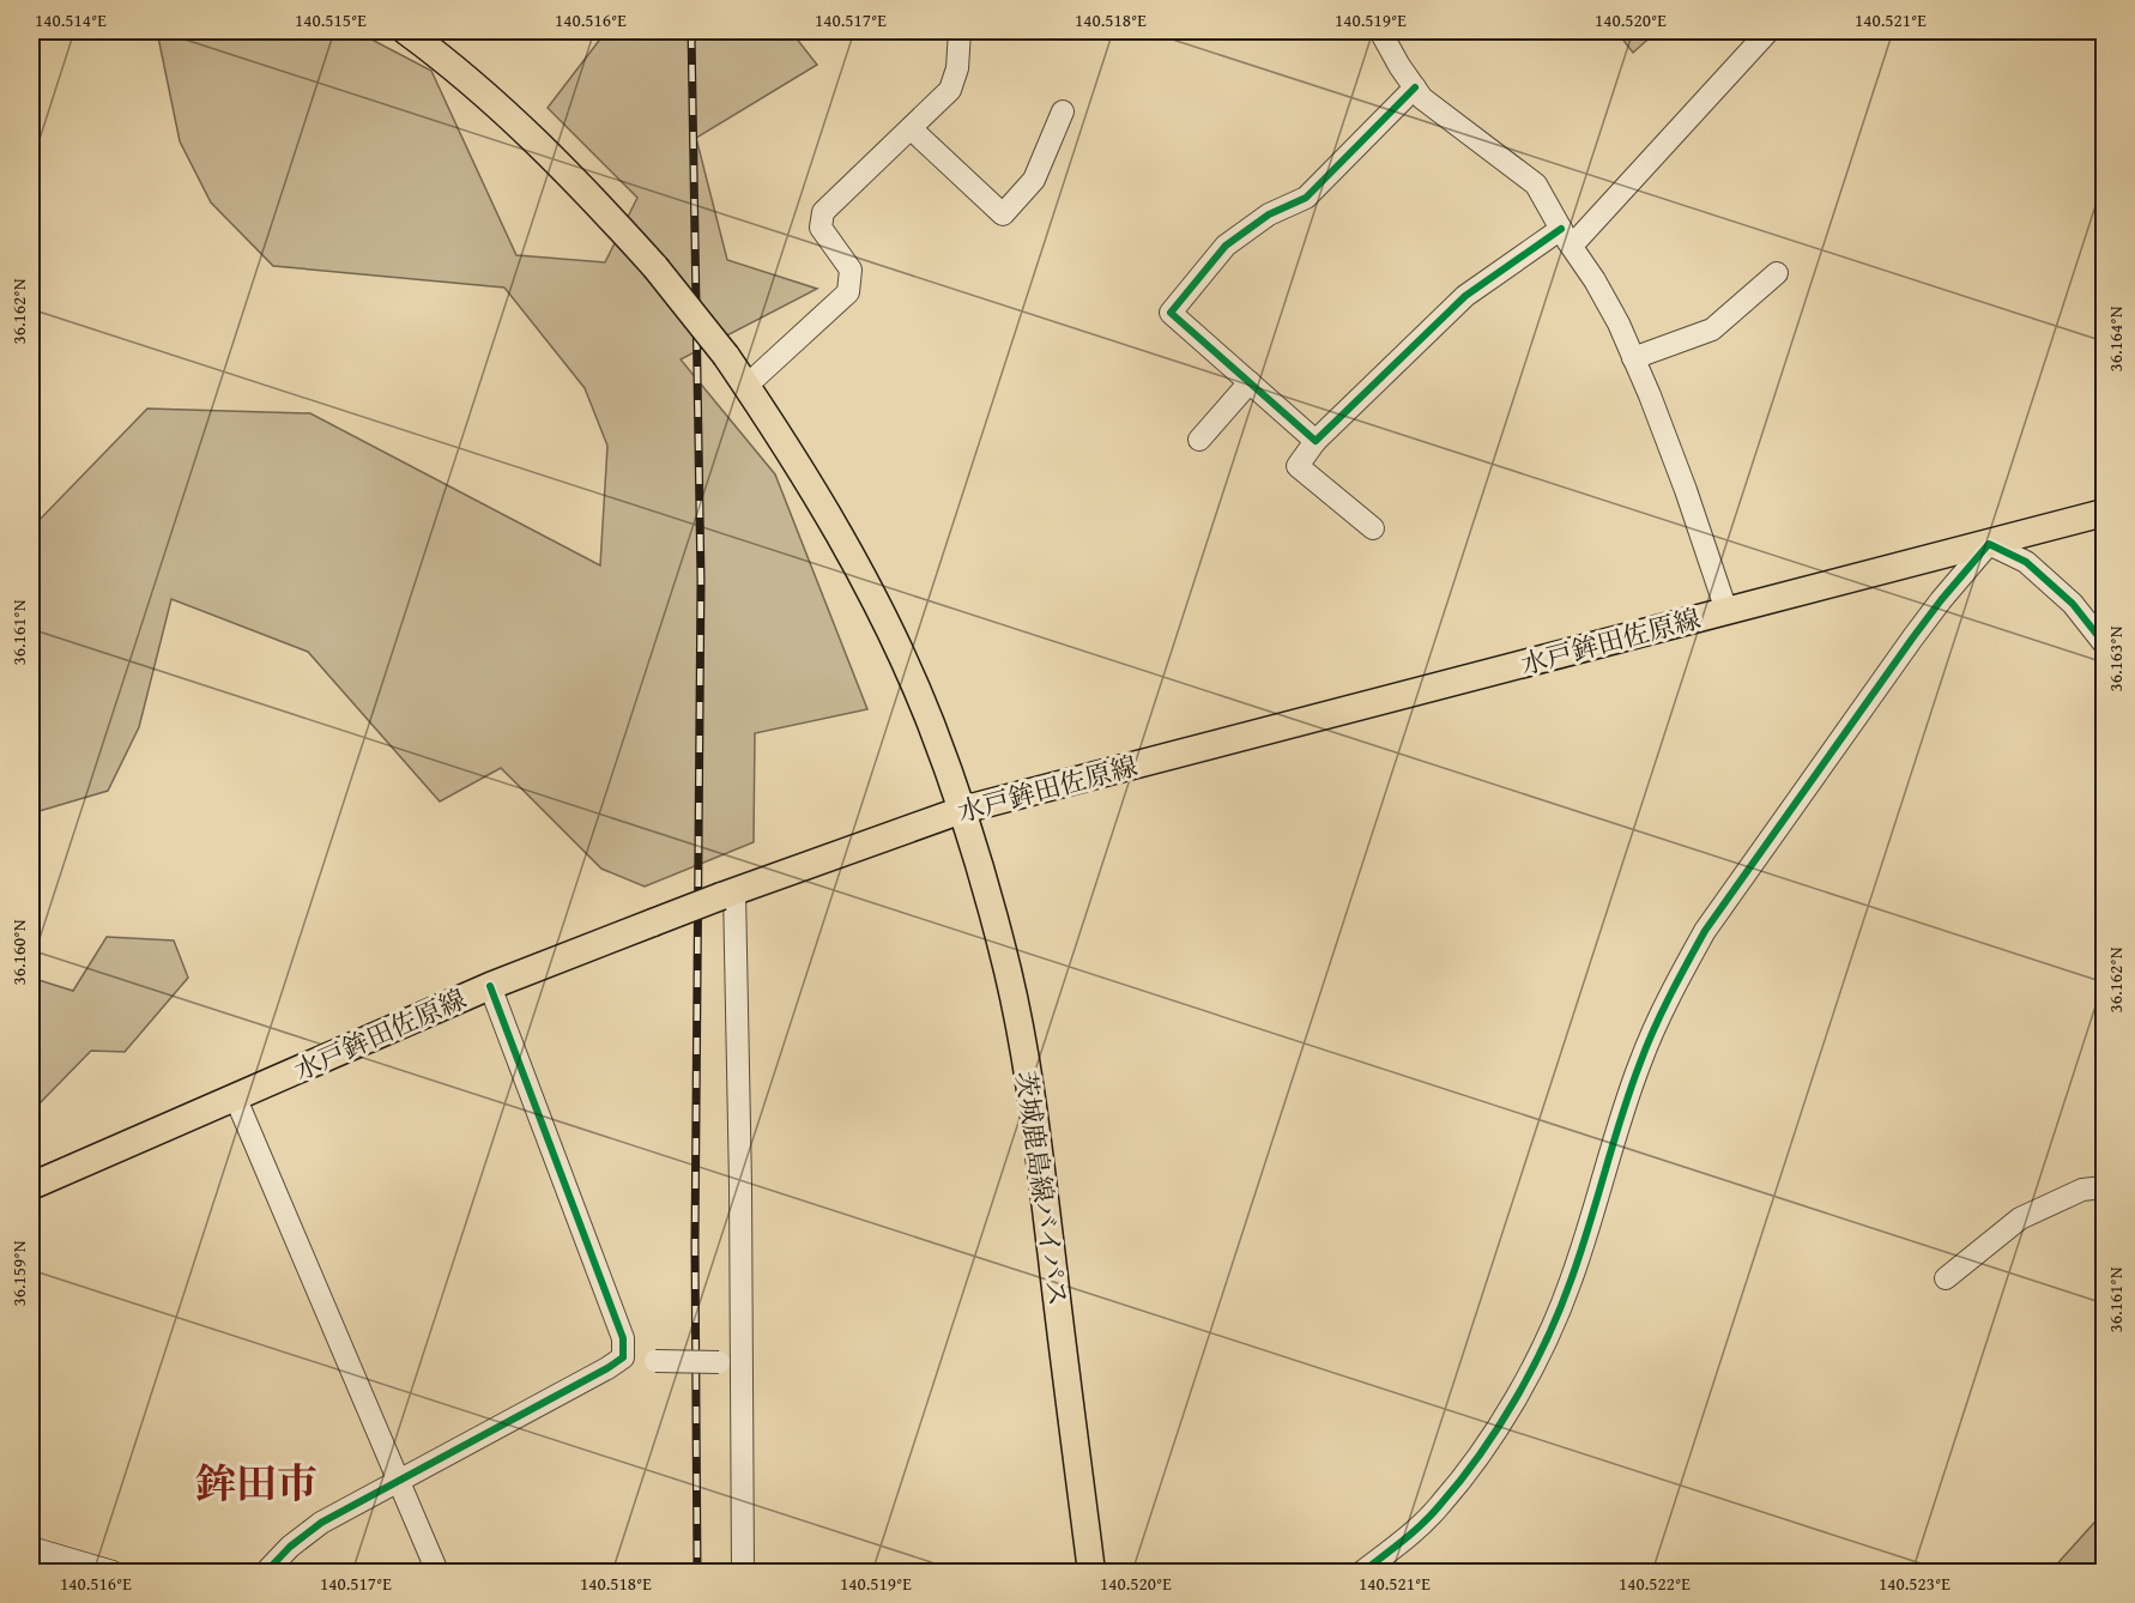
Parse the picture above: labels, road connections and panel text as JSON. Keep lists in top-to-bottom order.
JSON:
{
  "streets": {
    "main road": ["水戸鉾田佐原線", "茨城鹿島線バイパス"]
  },
  "crossings": [
    ["水戸鉾田佐原線", "茨城鹿島線バイパス"]
  ],
  "districts": ["鉾田市"],
  "coordinates": [
    "140.514°E",
    "140.515°E",
    "140.516°E",
    "140.517°E",
    "140.518°E",
    "140.519°E",
    "140.520°E",
    "140.521°E",
    "36.162°N",
    "36.164°N",
    "36.161°N",
    "36.163°N",
    "36.160°N",
    "36.159°N",
    "140.522°E",
    "140.523°E"
  ]
}
